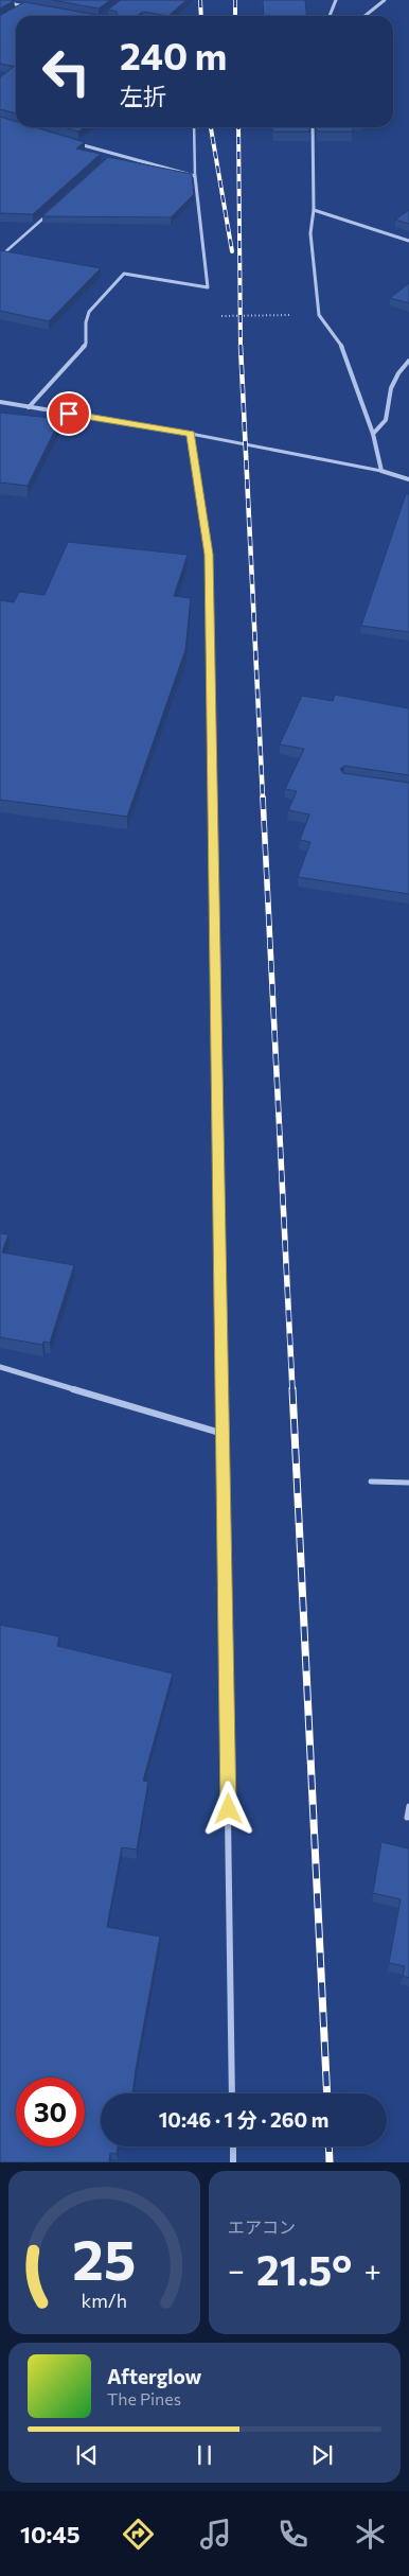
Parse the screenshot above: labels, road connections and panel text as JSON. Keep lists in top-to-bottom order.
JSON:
{
  "page": {
    "turn": ["240 m", "左折"],
    "limit": "30",
    "trip": "10:46 · 1 分 · 260 m",
    "tile": "エアコン",
    "heat": ["−", "21.5°", "+"],
    "song": ["Afterglow", "The Pines"],
    "tabs": "10:45",
    "gauge": ["25", "km/h"]
  }
}
